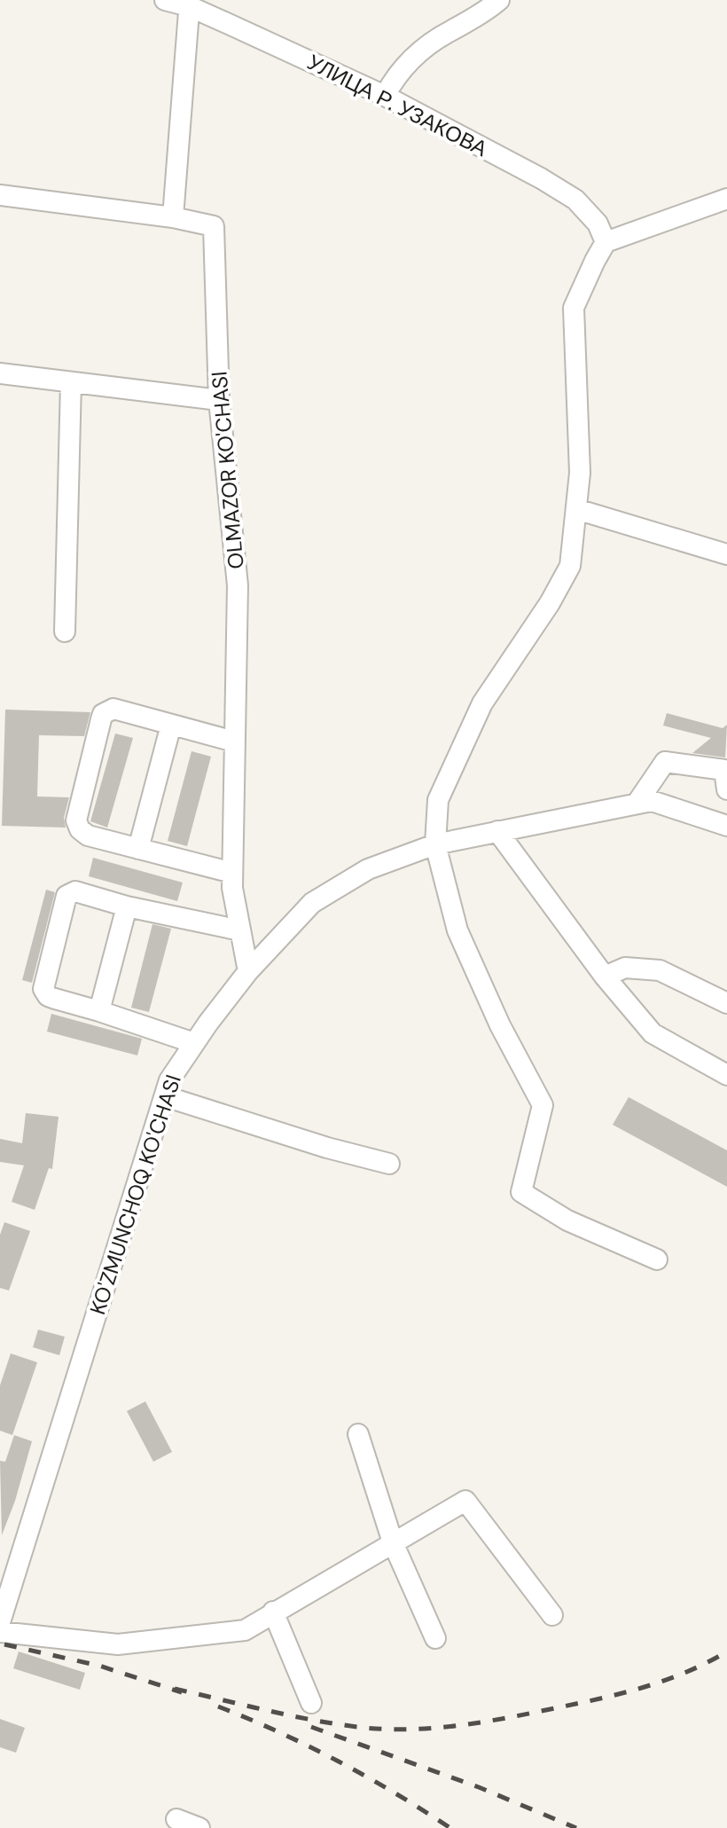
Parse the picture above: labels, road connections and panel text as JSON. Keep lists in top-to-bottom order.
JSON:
{
  "streets": {
    "street": ["УЛИЦА Р. УЗАКОВА", "OLMAZOR KO'CHASI", "KO'ZMUNCHOQ KO'CHASI"]
  },
  "crossings": [
    ["OLMAZOR KO'CHASI", "KO'ZMUNCHOQ KO'CHASI"]
  ]
}
